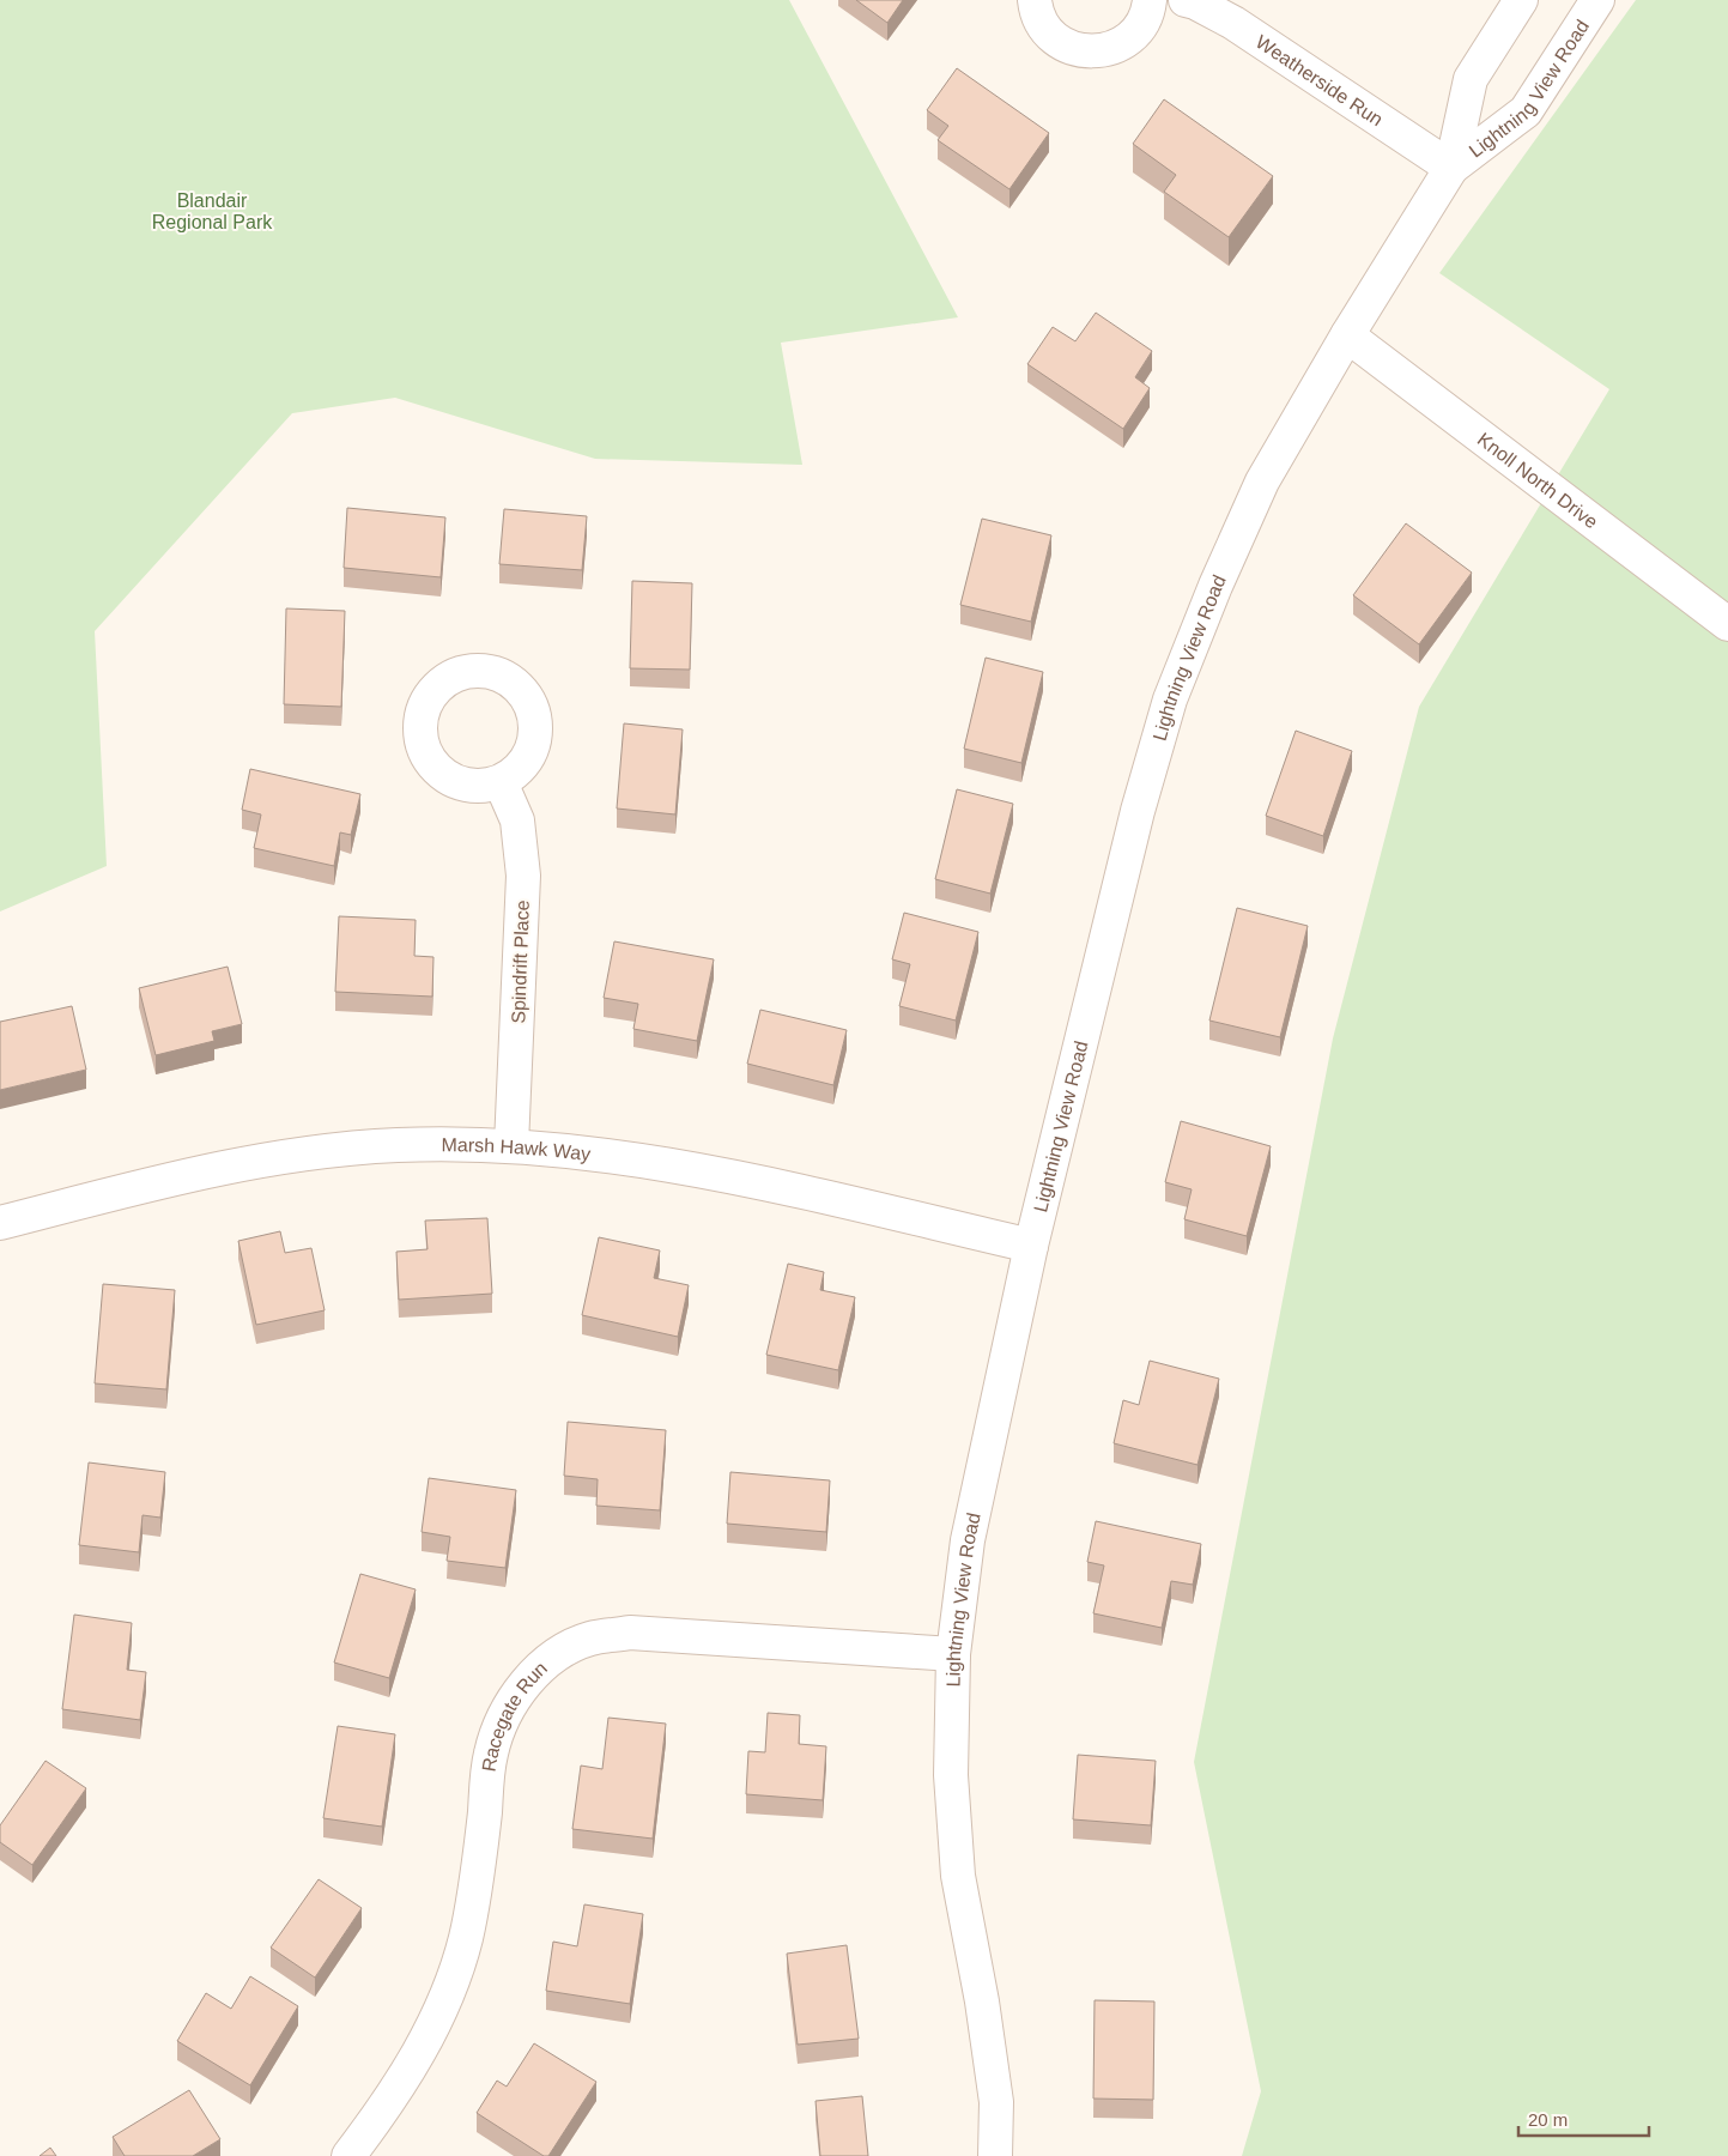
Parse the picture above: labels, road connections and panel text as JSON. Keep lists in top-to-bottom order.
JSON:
{
  "streets": {
    "street": [
      "Weatherside Run",
      "Lightning View Road",
      "Knoll North Drive",
      "Spindrift Place",
      "Marsh Hawk Way",
      "Racegate Run"
    ]
  },
  "crossings": [
    ["Weatherside Run", "Lightning View Road"],
    ["Lightning View Road", "Knoll North Drive"],
    ["Lightning View Road", "Marsh Hawk Way"],
    ["Lightning View Road", "Racegate Run"],
    ["Spindrift Place", "Marsh Hawk Way"]
  ],
  "parks": ["Blandair Regional Park"],
  "scale_bar": "20 m"
}
